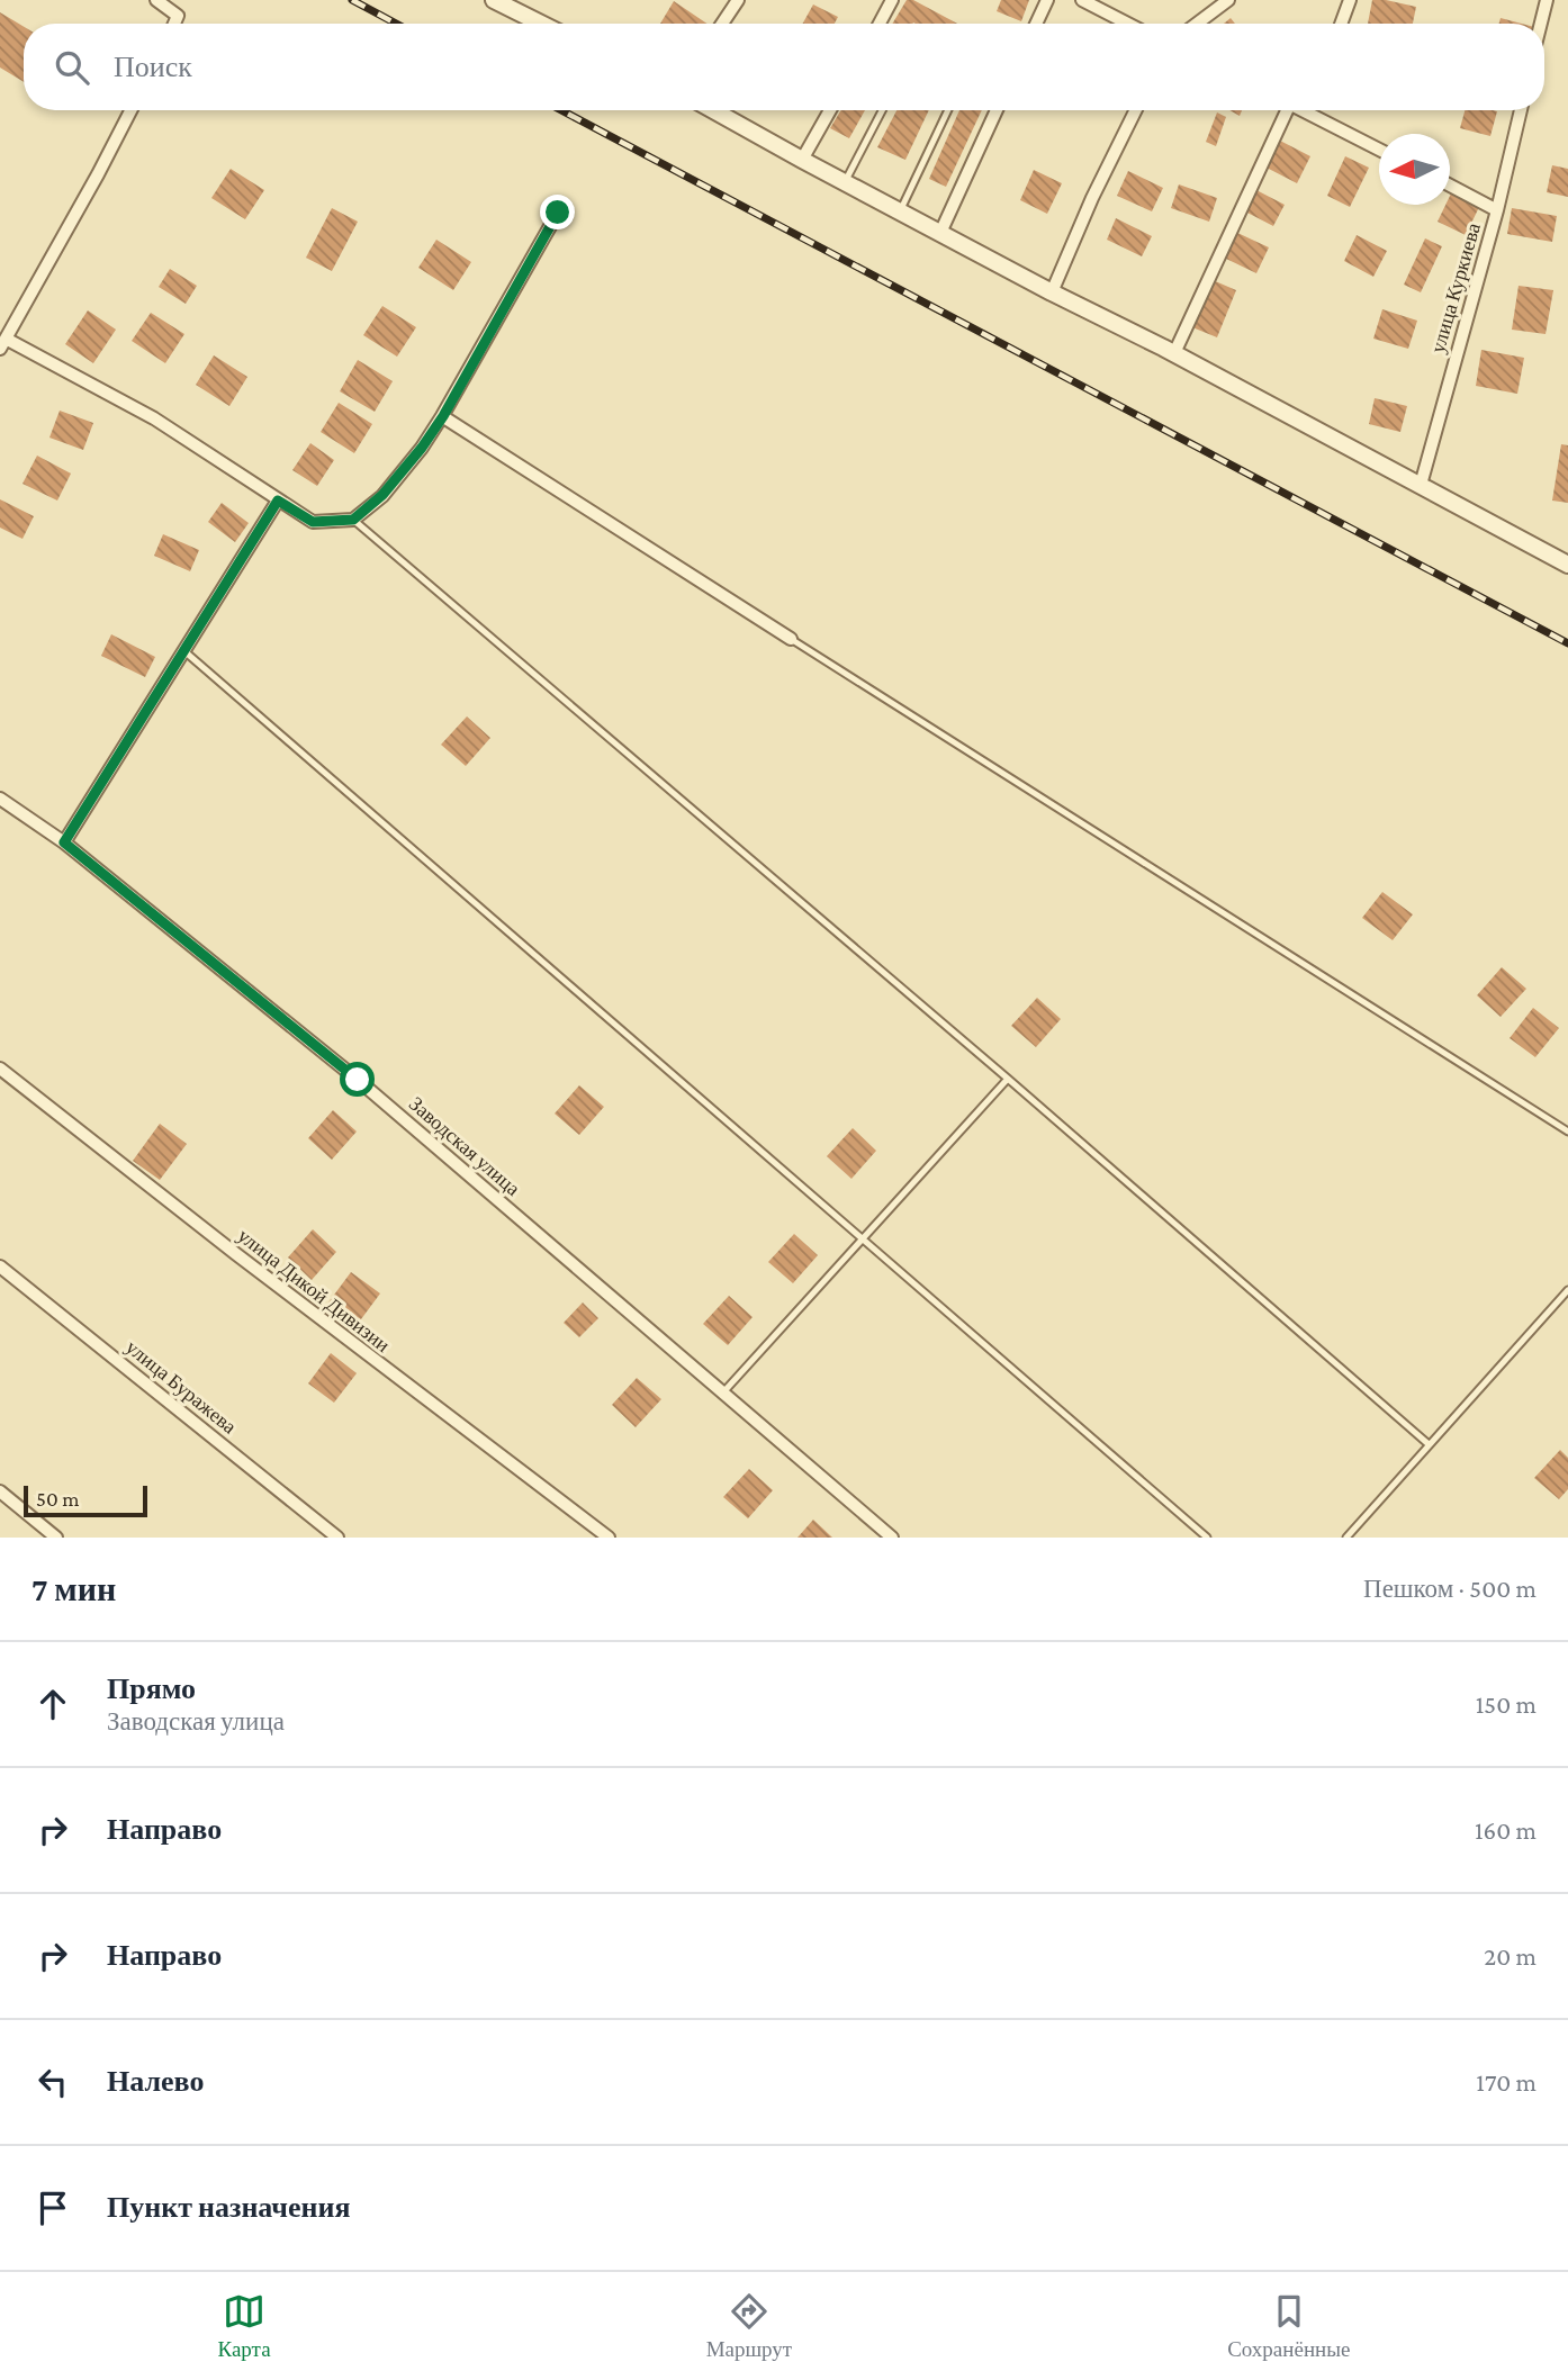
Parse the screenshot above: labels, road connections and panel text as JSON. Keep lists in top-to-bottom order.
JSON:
{
  "streets": {
    "street": [
      "улица Куркиева",
      "Заводская улица",
      "улица Дикой Дивизии",
      "улица Буражева"
    ]
  },
  "scale_bar": "50 m",
  "north": "left",
  "page": {
    "search": "Поиск",
    "scale": "50 m",
    "heading": ["7 мин", "Пешком · 500 m"],
    "list": [
      ["Прямо", "Заводская улица", "150 m"],
      ["Направо", "160 m"],
      ["Направо", "20 m"],
      ["Налево", "170 m"],
      "Пункт назначения"
    ],
    "nav": ["Карта", "Маршрут", "Сохранённые"]
  }
}
